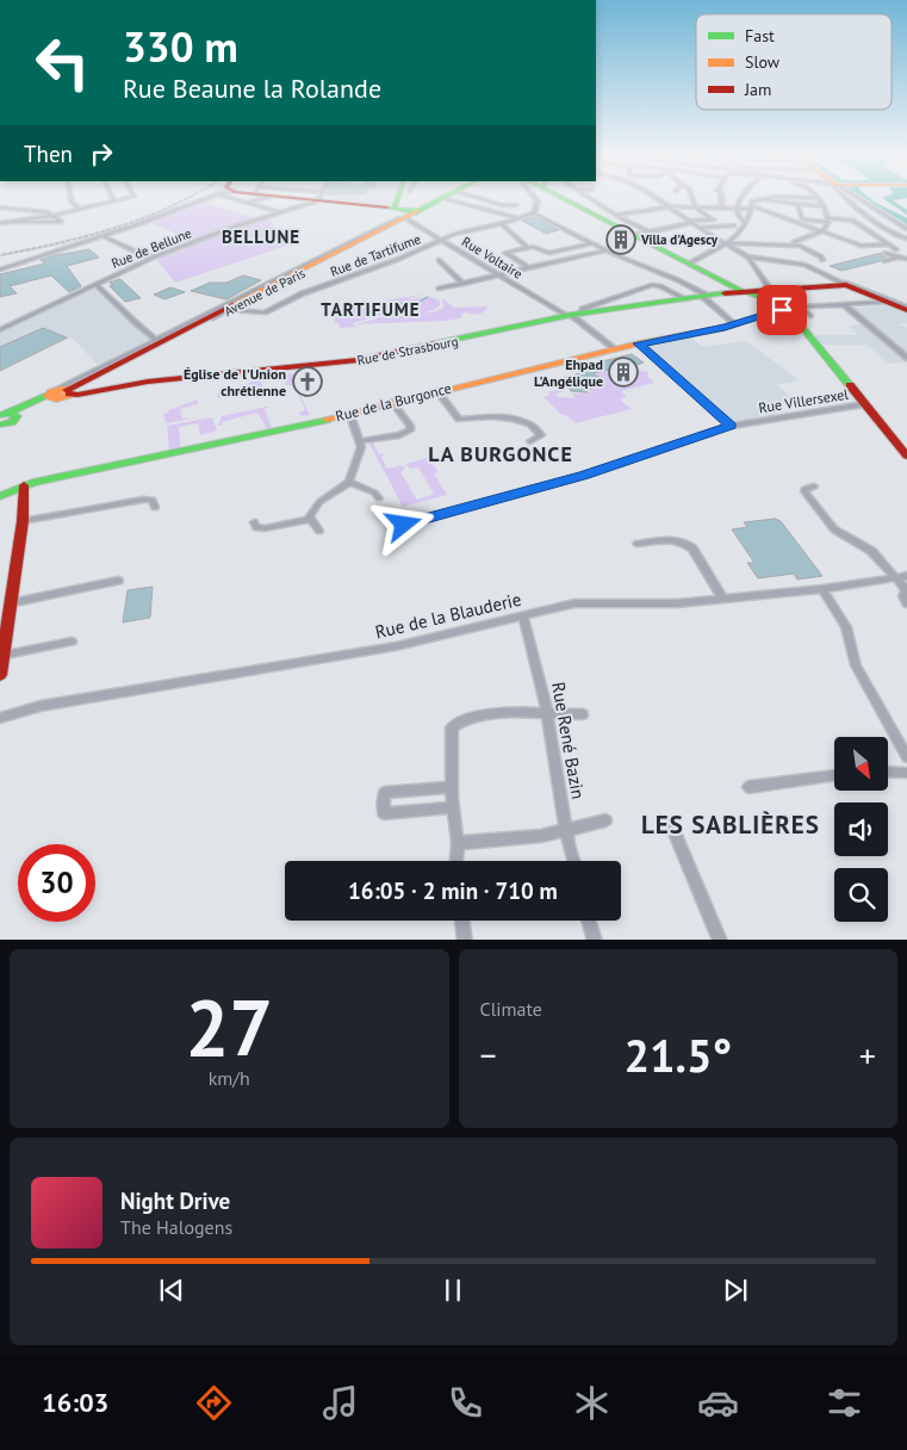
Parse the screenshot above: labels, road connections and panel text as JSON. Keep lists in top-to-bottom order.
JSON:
{
  "streets": {
    "main road": ["Avenue de Paris", "Rue de Strasbourg", "Rue de la Burgonce"],
    "street": [
      "Rue de Bellune",
      "Rue de Tartifume",
      "Rue Voltaire",
      "Rue Villersexel",
      "Rue de la Blauderie",
      "Rue René Bazin"
    ]
  },
  "crossings": [
    ["Rue de Tartifume", "Rue Voltaire"],
    ["Rue de Tartifume", "Avenue de Paris"],
    ["Rue Voltaire", "Avenue de Paris"],
    ["Rue Voltaire", "Rue de Strasbourg"],
    ["Rue Voltaire", "Rue de la Burgonce"],
    ["Avenue de Paris", "Rue de Strasbourg"],
    ["Rue de la Blauderie", "Rue René Bazin"]
  ],
  "districts": [
    "BELLUNE",
    "TARTIFUME",
    "LA BURGONCE",
    "LES SABLIÈRES"
  ],
  "places": {
    "building": ["Villa d'Agescy", "Ehpad L'Angélique"],
    "church": ["Église de l'Union chrétienne"]
  },
  "legend": ["Fast", "Slow", "Jam"],
  "north": "bottom right",
  "page": {
    "turn": ["330 m", "Rue Beaune la Rolande"],
    "then": "Then",
    "limit": "30",
    "trip": "16:05 · 2 min · 710 m",
    "tile": [
      ["27", "km/h"],
      "Climate"
    ],
    "heat": ["−", "21.5°", "+"],
    "song": ["Night Drive", "The Halogens"],
    "tabs": "16:03"
  }
}
